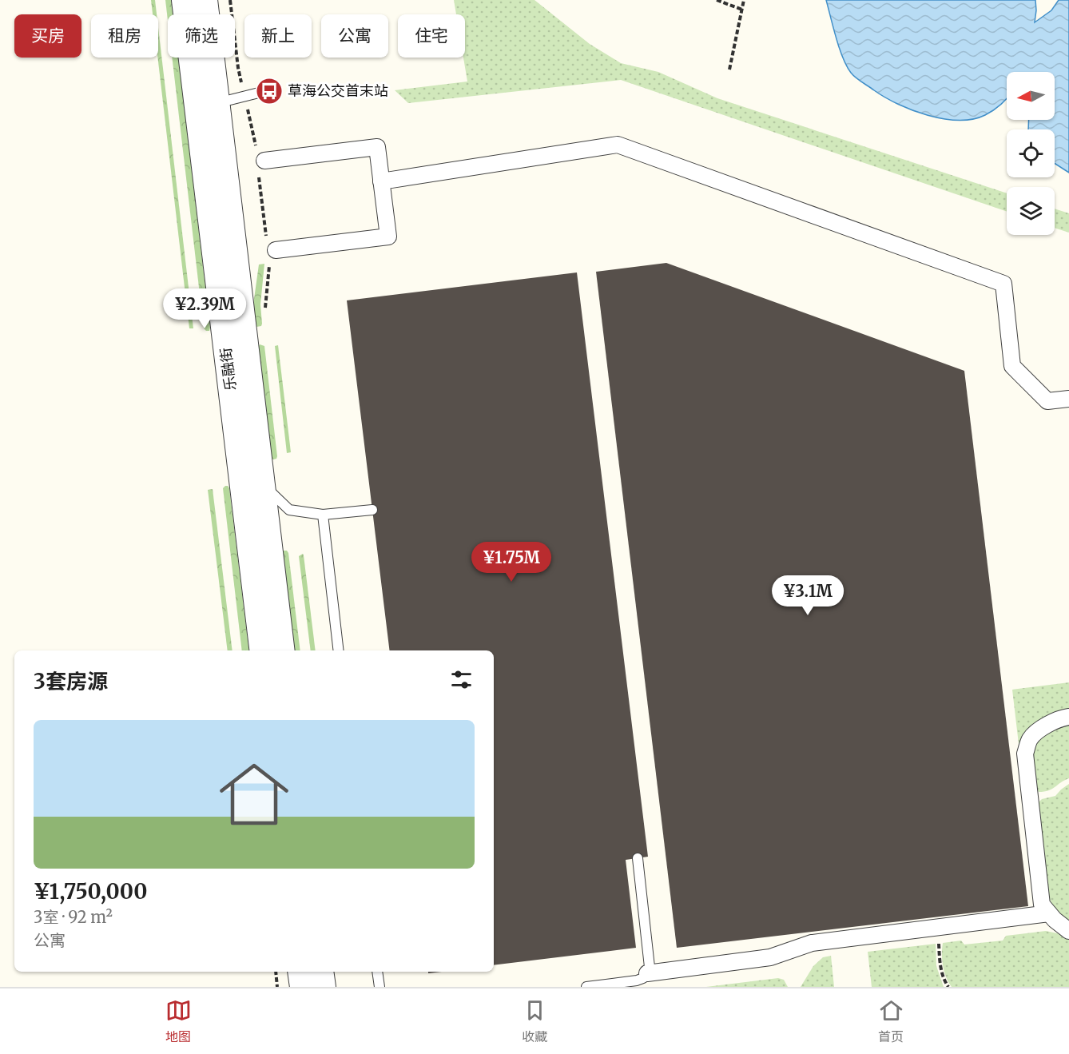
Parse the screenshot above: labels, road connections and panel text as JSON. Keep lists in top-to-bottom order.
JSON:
{
  "streets": {
    "street": ["乐融街"]
  },
  "places": {
    "bus stop": ["草海公交首末站"]
  },
  "north": "left",
  "page": {
    "chip": [
      "买房",
      "租房",
      "筛选",
      "新上",
      "公寓",
      "住宅"
    ],
    "price": ["¥2.39M", "¥1.75M", "¥3.1M"],
    "heading": "3套房源",
    "list": [
      {
        "name": "¥1,750,000",
        "note": "3室 · 92 m² · 公寓"
      }
    ],
    "tabs": ["地图", "收藏", "首页"]
  }
}
